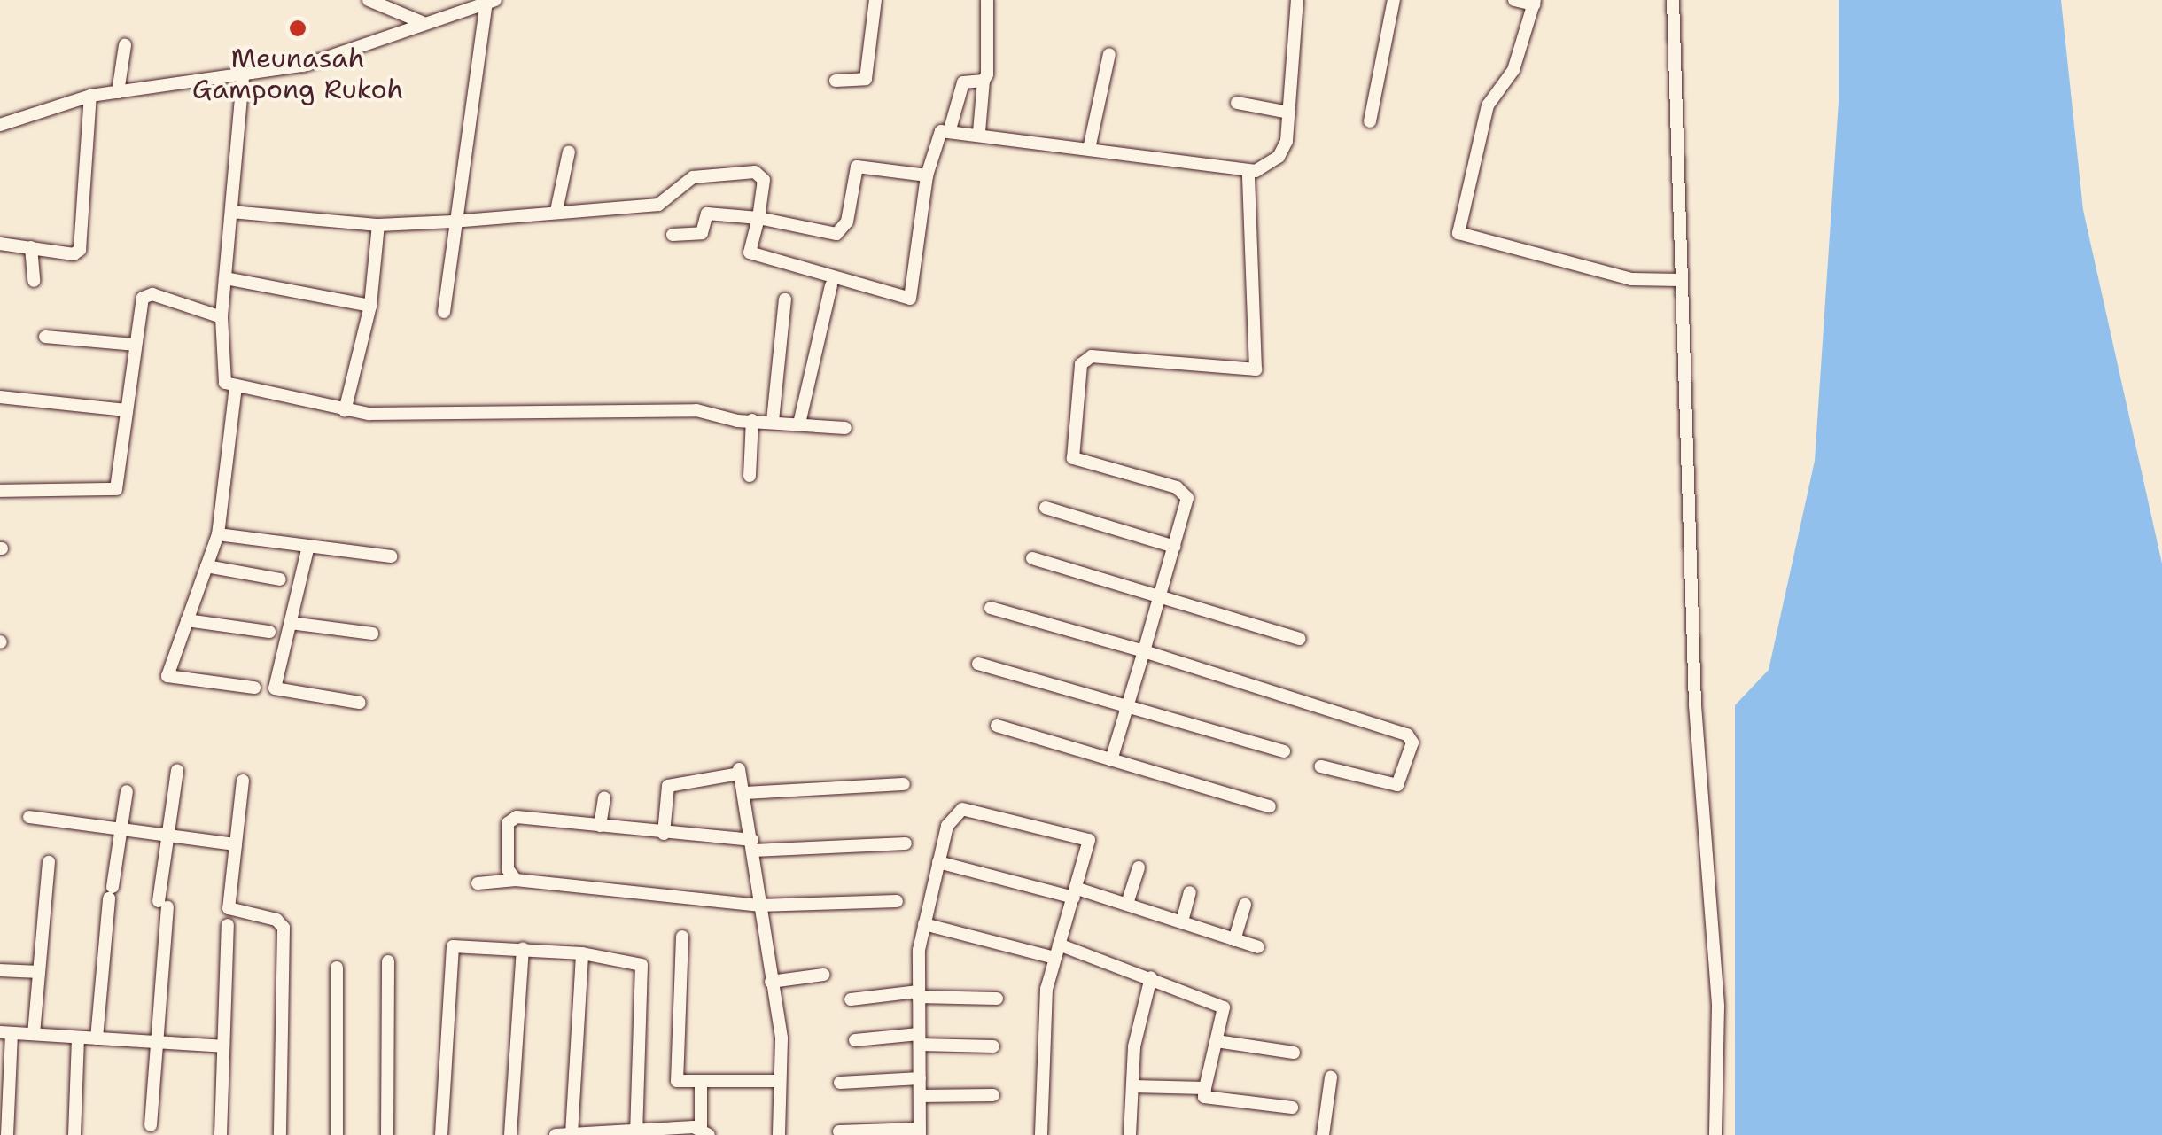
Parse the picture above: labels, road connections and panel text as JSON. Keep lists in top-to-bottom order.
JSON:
{
  "places": ["Meunasah Gampong Rukoh"]
}
